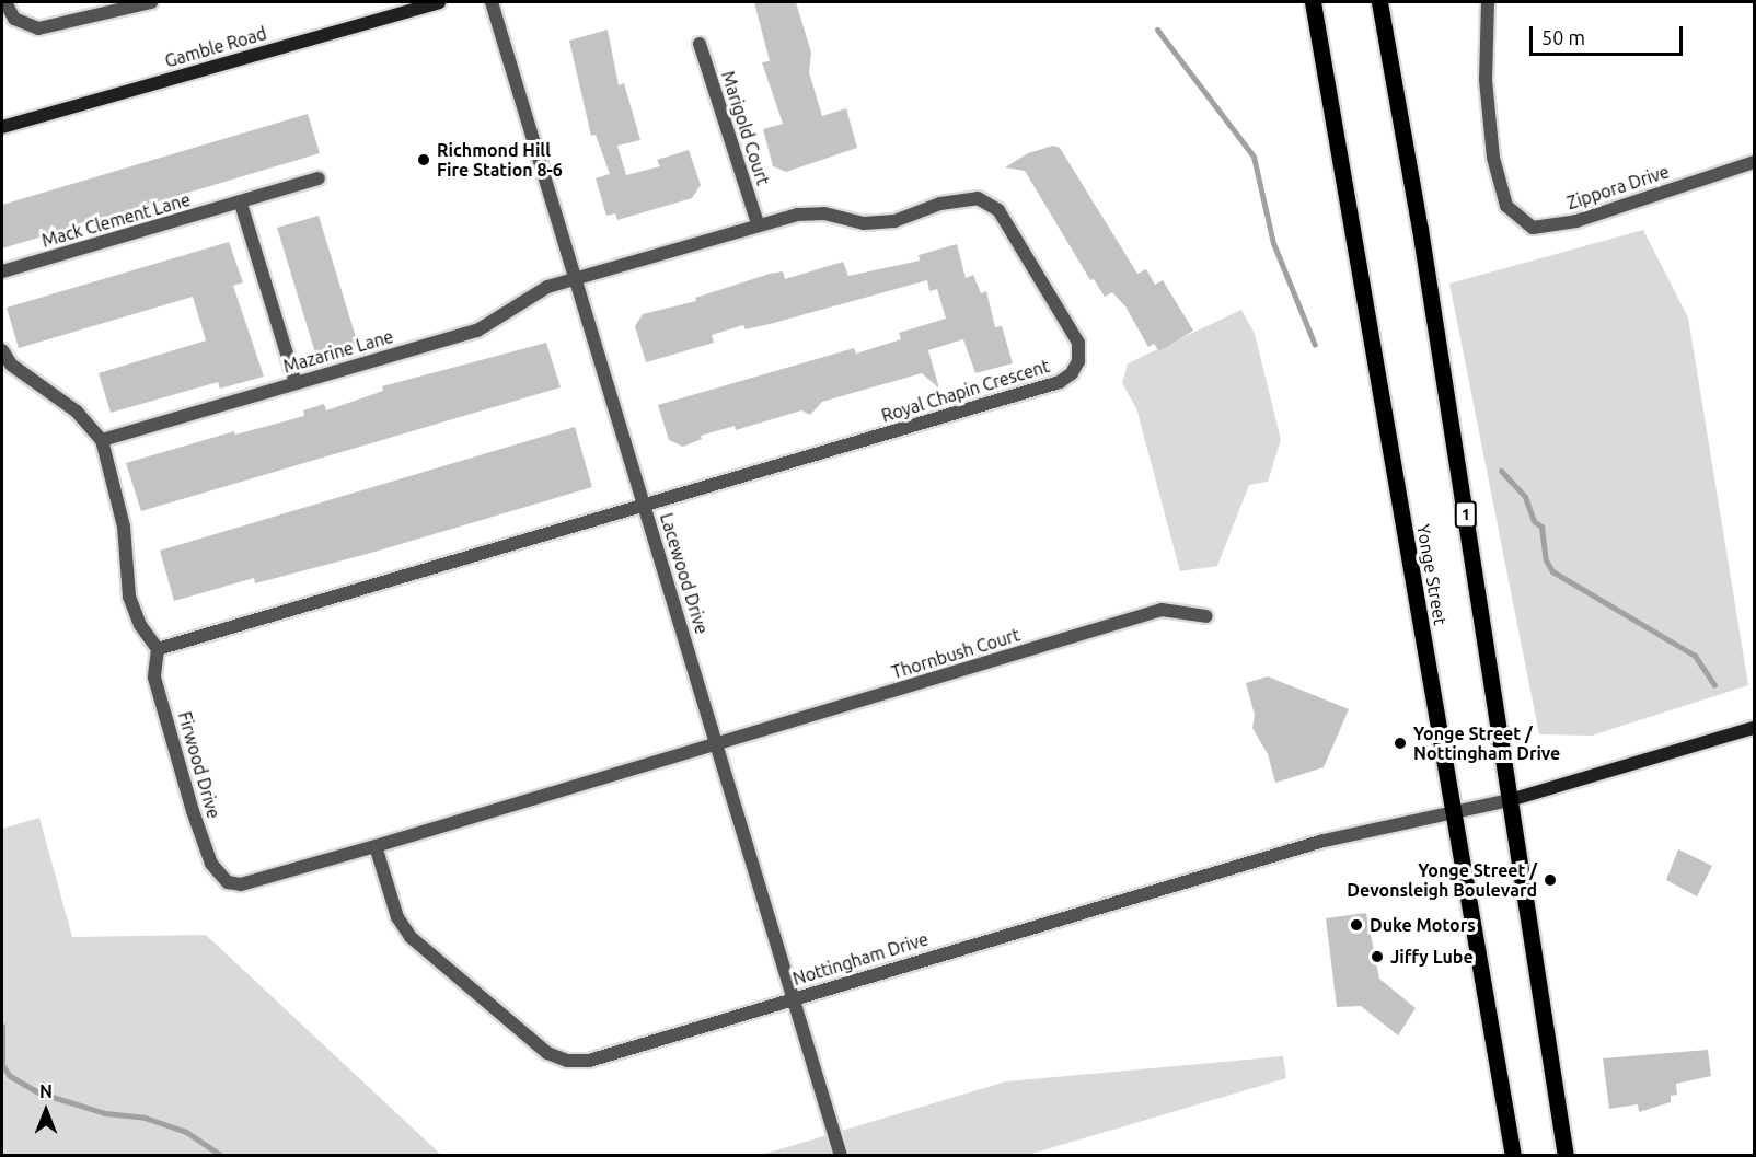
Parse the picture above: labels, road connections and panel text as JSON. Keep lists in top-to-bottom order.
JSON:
{
  "streets": {
    "main road": ["Gamble Road", "1", "Yonge Street"],
    "street": [
      "Marigold Court",
      "Zippora Drive",
      "Mack Clement Lane",
      "Mazarine Lane",
      "Royal Chapin Crescent",
      "Lacewood Drive",
      "Thornbush Court",
      "Firwood Drive",
      "Nottingham Drive"
    ]
  },
  "crossings": [
    ["Marigold Court", "Royal Chapin Crescent"],
    ["Mazarine Lane", "Royal Chapin Crescent"],
    ["Mazarine Lane", "Lacewood Drive"],
    ["Royal Chapin Crescent", "Lacewood Drive"],
    ["1", "Nottingham Drive"],
    ["Lacewood Drive", "Thornbush Court"],
    ["Lacewood Drive", "Firwood Drive"],
    ["Lacewood Drive", "Nottingham Drive"],
    ["Yonge Street", "Nottingham Drive"],
    ["Thornbush Court", "Firwood Drive"],
    ["Firwood Drive", "Nottingham Drive"]
  ],
  "places": [
    "Richmond Hill Fire Station 8-6",
    "Yonge Street / Nottingham Drive",
    "Yonge Street / Devonsleigh Boulevard",
    "Duke Motors",
    "Jiffy Lube"
  ],
  "scale_bar": "50 m",
  "north": "top"
}
